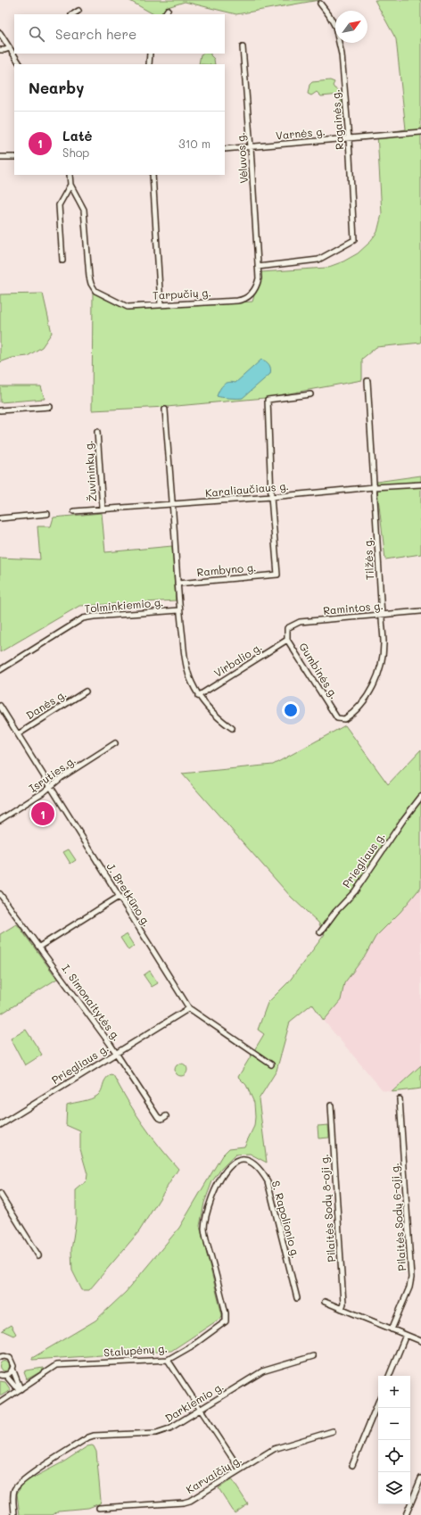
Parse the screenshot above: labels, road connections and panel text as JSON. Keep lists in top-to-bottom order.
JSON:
{
  "streets": {
    "street": [
      "Ragainės g.",
      "Varnės g.",
      "Vėluvos g.",
      "Tarpučių g.",
      "Žuvininkų g.",
      "Karaliaučiaus g.",
      "Tilžės g.",
      "Rambyno g.",
      "Tolminkiemio g.",
      "Ramintos g.",
      "Virbalio g.",
      "Gumbinės g.",
      "Danės g.",
      "Įsruties g.",
      "Priegliaus g.",
      "J. Bretkūno g.",
      "I. Simonaitytės g.",
      "Pilaitės Sodų 8-oji g.",
      "Pilaitės Sodų 6-oji g.",
      "S. Rapolionio g.",
      "Stalupėnų g.",
      "Darkiemio g.",
      "Karvaičių g."
    ]
  },
  "crossings": [
    ["Ragainės g.", "Varnės g."],
    ["Ragainės g.", "Vėluvos g."],
    ["Ragainės g.", "Tarpučių g."],
    ["Varnės g.", "Vėluvos g."],
    ["Vėluvos g.", "Tarpučių g."],
    ["Žuvininkų g.", "Karaliaučiaus g."],
    ["Karaliaučiaus g.", "Tilžės g."],
    ["Karaliaučiaus g.", "Rambyno g."],
    ["Tilžės g.", "Ramintos g."],
    ["Tilžės g.", "Gumbinės g."],
    ["Ramintos g.", "Gumbinės g."],
    ["Virbalio g.", "Gumbinės g."],
    ["Danės g.", "J. Bretkūno g."],
    ["Įsruties g.", "J. Bretkūno g."],
    ["Priegliaus g.", "J. Bretkūno g."],
    ["Priegliaus g.", "I. Simonaitytės g."],
    ["S. Rapolionio g.", "Stalupėnų g."]
  ],
  "north": "top right",
  "page": {
    "search": "Search here",
    "heading": "Nearby",
    "list": [
      {
        "mark": "1",
        "name": "Latė",
        "note": "Shop",
        "value": "310 m"
      }
    ],
    "pins": "1",
    "map_buttons": ["+", "−"]
  }
}
